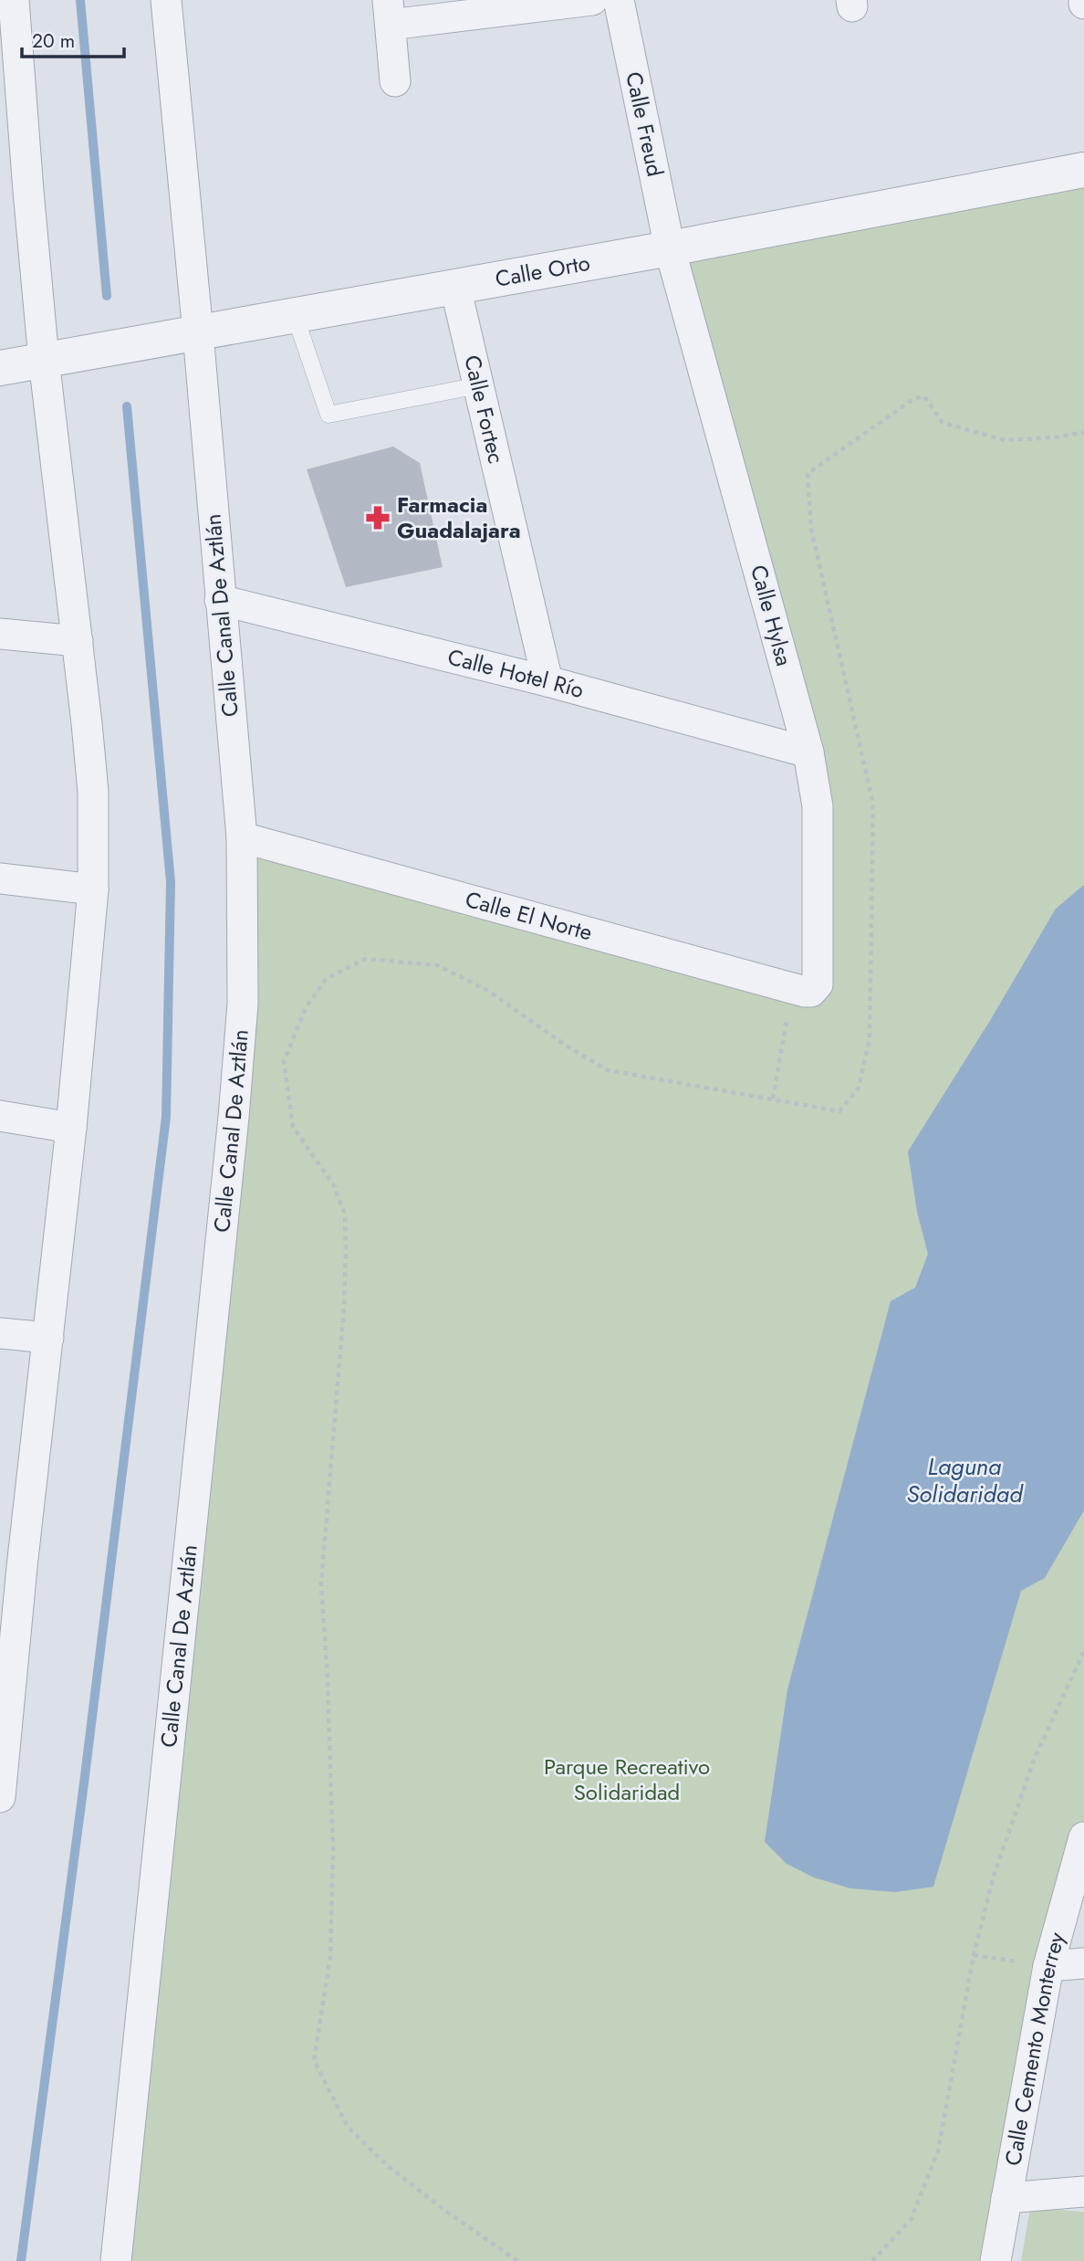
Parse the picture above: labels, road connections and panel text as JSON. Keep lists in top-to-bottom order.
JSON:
{
  "streets": {
    "street": [
      "Calle Freud",
      "Calle Orto",
      "Calle Fortec",
      "Calle Canal De Aztlán",
      "Calle Hylsa",
      "Calle Hotel Río",
      "Calle El Norte",
      "Calle Cemento Monterrey"
    ]
  },
  "crossings": [
    ["Calle Freud", "Calle Orto"],
    ["Calle Freud", "Calle Hylsa"],
    ["Calle Orto", "Calle Fortec"],
    ["Calle Orto", "Calle Canal De Aztlán"],
    ["Calle Orto", "Calle Hylsa"],
    ["Calle Fortec", "Calle Hotel Río"],
    ["Calle Canal De Aztlán", "Calle Hotel Río"],
    ["Calle Canal De Aztlán", "Calle El Norte"],
    ["Calle Hylsa", "Calle Hotel Río"],
    ["Calle Hylsa", "Calle El Norte"]
  ],
  "water": ["Laguna Solidaridad"],
  "parks": ["Parque Recreativo Solidaridad"],
  "places": {
    "pharmacy": ["Farmacia Guadalajara"]
  },
  "scale_bar": "20 m"
}
